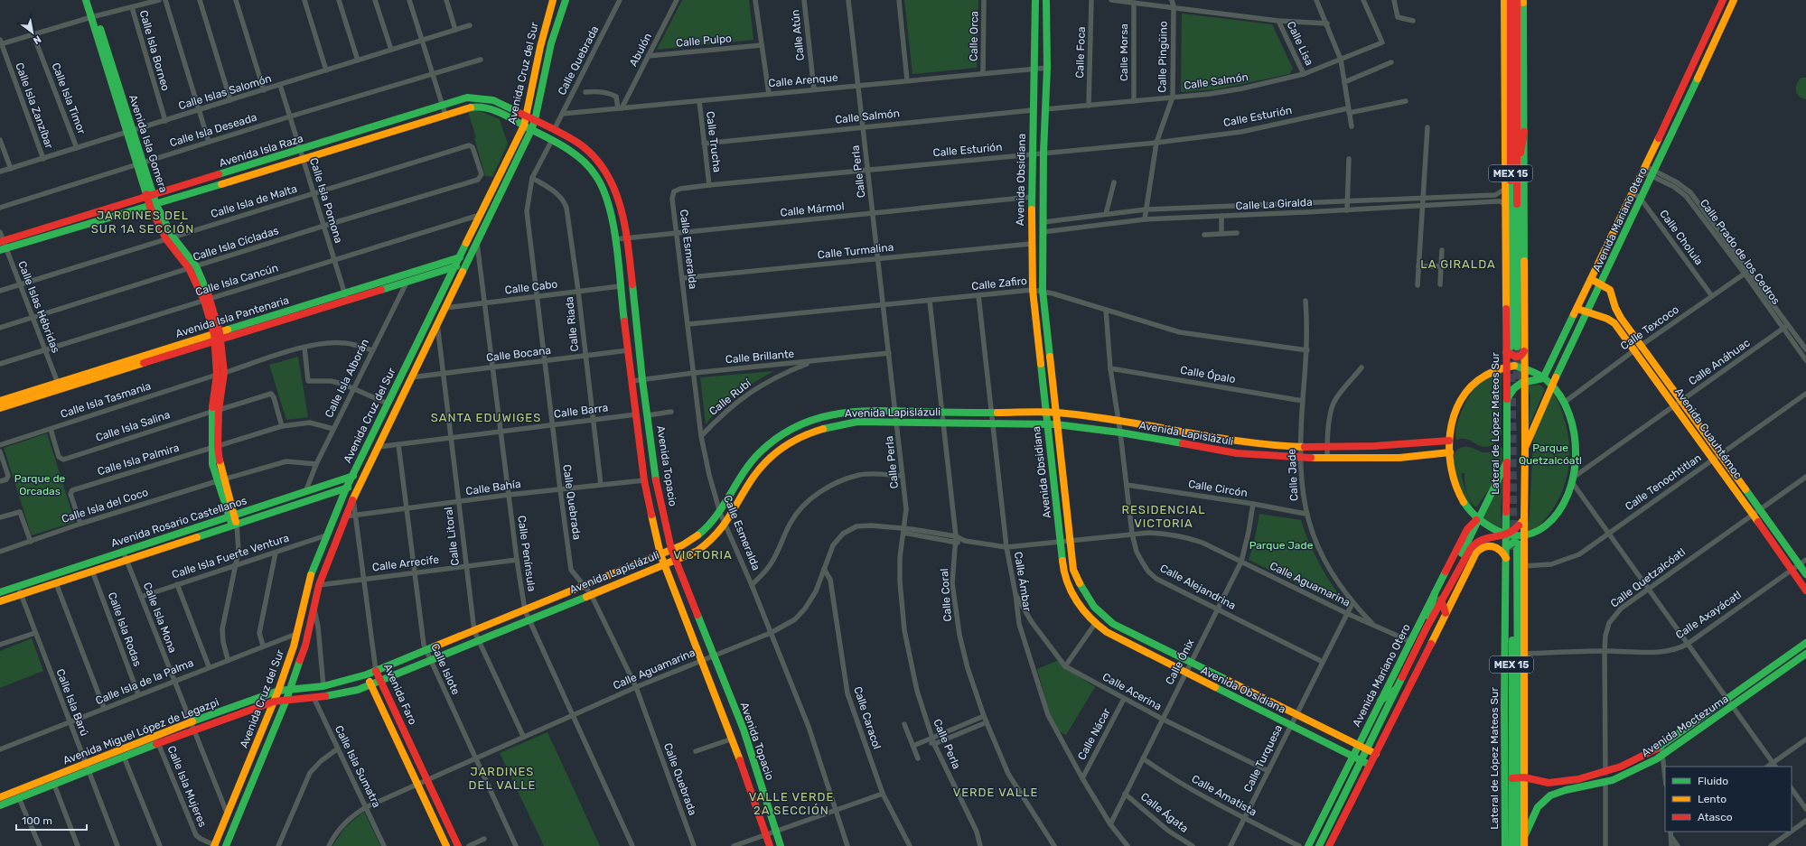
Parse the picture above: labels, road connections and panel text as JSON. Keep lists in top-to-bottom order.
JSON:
{
  "streets": {
    "main road": [
      "Avenida Cruz del Sur",
      "Avenida Isla Gomera",
      "Avenida Isla Raza",
      "MEX 15",
      "Avenida Obsidiana",
      "Avenida Mariano Otero",
      "Avenida Isla Pantenaria",
      "Avenida Lapislázuli",
      "Lateral de López Mateos Sur",
      "Avenida Cuauhtémoc",
      "Avenida Topacio",
      "Avenida Rosario Castellanos",
      "Avenida Faro",
      "Avenida Moctezuma",
      "Avenida Miguel López de Legazpi"
    ],
    "street": [
      "Calle Atún",
      "Calle Orca",
      "Calle Pulpo",
      "Calle Lisa",
      "Abulón",
      "Calle Isla Borneo",
      "Calle Foca",
      "Calle Morsa",
      "Calle Pingüino",
      "Calle Quebrada",
      "Calle Arenque",
      "Calle Salmón",
      "Calle Islas Salomón",
      "Calle Isla Timor",
      "Calle Isla Zanzíbar",
      "Calle Esturión",
      "Calle Isla Deseada",
      "Calle Trucha",
      "Calle Perla",
      "Calle Isla Pomona",
      "Calle Isla de Malta",
      "Calle La Giralda",
      "Calle Mármol",
      "Calle Cholula",
      "Calle Isla Cícladas",
      "Calle Esmeralda",
      "Calle Turmalina",
      "Calle Prado de los Cedros",
      "Calle Isla Cancún",
      "Calle Zafiro",
      "Calle Cabo",
      "Calle Islas Hébridas",
      "Calle Riada",
      "Calle Texcoco",
      "Calle Bocana",
      "Calle Brillante",
      "Calle Anáhuac",
      "Calle Ópalo",
      "Calle Isla Alborán",
      "Calle Rubí",
      "Calle Isla Tasmania",
      "Calle Barra",
      "Calle Isla Salina",
      "Calle Isla Palmira",
      "Calle Jade",
      "Calle Tenochtitlan",
      "Calle Bahía",
      "Calle Circón",
      "Calle Isla del Coco",
      "Calle Litoral",
      "Calle Península",
      "Calle Isla Fuerte Ventura",
      "Calle Arrecife",
      "Calle Quetzalcóatl",
      "Calle Ámbar",
      "Calle Aguamarina",
      "Calle Alejandrina",
      "Calle Coral",
      "Calle Axayácatl",
      "Calle Isla Mona",
      "Calle Isla Rodas",
      "Calle Ónix",
      "Calle Islote",
      "Calle Isla de la Palma",
      "Calle Acerina",
      "Calle Isla Barú",
      "Calle Caracol",
      "Calle Nácar",
      "Calle Turquesa",
      "Calle Isla Sumatra",
      "Calle Isla Mujeres",
      "Calle Amatista",
      "Calle Ágata"
    ]
  },
  "crossings": [
    ["Calle Atún", "Calle Arenque"],
    ["Calle Orca", "Calle Arenque"],
    ["Calle Pulpo", "Abulón"],
    ["Calle Lisa", "Calle Salmón"],
    ["Abulón", "Calle Arenque"],
    ["Calle Isla Borneo", "Calle Islas Salomón"],
    ["Calle Foca", "Calle Salmón"],
    ["Calle Morsa", "Calle Salmón"],
    ["Calle Pingüino", "Calle Salmón"],
    ["Calle Pingüino", "Calle Esturión"],
    ["Calle Pingüino", "Calle La Giralda"],
    ["Calle Quebrada", "Calle Arenque"],
    ["Calle Quebrada", "Calle Cabo"],
    ["Calle Quebrada", "Calle Riada"],
    ["Calle Quebrada", "Calle Bocana"],
    ["Calle Quebrada", "Calle Barra"],
    ["Calle Quebrada", "Avenida Lapislázuli"],
    ["Calle Quebrada", "Avenida Topacio"],
    ["Calle Quebrada", "Calle Bahía"],
    ["Calle Quebrada", "Calle Aguamarina"],
    ["Avenida Cruz del Sur", "Avenida Isla Raza"],
    ["Avenida Cruz del Sur", "Calle Isla Cancún"],
    ["Avenida Cruz del Sur", "Calle Cabo"],
    ["Avenida Cruz del Sur", "Avenida Isla Pantenaria"],
    ["Avenida Cruz del Sur", "Calle Bocana"],
    ["Avenida Cruz del Sur", "Calle Barra"],
    ["Avenida Cruz del Sur", "Avenida Lapislázuli"],
    ["Avenida Cruz del Sur", "Avenida Topacio"],
    ["Avenida Cruz del Sur", "Calle Bahía"],
    ["Avenida Cruz del Sur", "Avenida Rosario Castellanos"],
    ["Avenida Cruz del Sur", "Calle Litoral"],
    ["Avenida Cruz del Sur", "Calle Península"],
    ["Avenida Cruz del Sur", "Calle Isla Fuerte Ventura"],
    ["Avenida Cruz del Sur", "Calle Arrecife"],
    ["Avenida Cruz del Sur", "Calle Isla Mona"],
    ["Avenida Cruz del Sur", "Calle Isla de la Palma"],
    ["Avenida Cruz del Sur", "Avenida Faro"],
    ["Avenida Cruz del Sur", "Avenida Miguel López de Legazpi"],
    ["Avenida Cruz del Sur", "Calle Isla Mujeres"],
    ["Calle Arenque", "Calle Trucha"],
    ["Calle Arenque", "Calle Perla"],
    ["Calle Arenque", "Avenida Obsidiana"],
    ["Calle Salmón", "Calle Trucha"],
    ["Calle Salmón", "Calle Perla"],
    ["Calle Salmón", "Avenida Obsidiana"],
    ["Calle Islas Salomón", "Calle Isla Timor"],
    ["Calle Islas Salomón", "Calle Isla Zanzíbar"],
    ["Calle Islas Salomón", "Avenida Isla Gomera"],
    ["Calle Islas Salomón", "Calle Isla Pomona"],
    ["Calle Esturión", "Calle Trucha"],
    ["Calle Esturión", "Calle Perla"],
    ["Calle Esturión", "Avenida Obsidiana"],
    ["Calle Esturión", "Calle Esmeralda"],
    ["Calle Isla Deseada", "Avenida Isla Gomera"],
    ["Calle Isla Deseada", "Calle Isla Pomona"],
    ["Avenida Isla Gomera", "Avenida Isla Raza"],
    ["Avenida Isla Gomera", "Calle Isla de Malta"],
    ["Avenida Isla Gomera", "Calle Isla Cícladas"],
    ["Avenida Isla Gomera", "Calle Isla Cancún"],
    ["Avenida Isla Gomera", "Avenida Isla Pantenaria"],
    ["Avenida Isla Gomera", "Calle Isla Tasmania"],
    ["Avenida Isla Gomera", "Calle Isla Salina"],
    ["Avenida Isla Gomera", "Calle Isla Palmira"],
    ["Avenida Isla Gomera", "Calle Isla del Coco"],
    ["Avenida Isla Gomera", "Avenida Rosario Castellanos"],
    ["Avenida Isla Raza", "Calle Isla Pomona"],
    ["Avenida Isla Raza", "Calle Islas Hébridas"],
    ["Avenida Isla Raza", "Avenida Topacio"],
    ["Calle Perla", "Calle Mármol"],
    ["Calle Perla", "Calle Turmalina"],
    ["Calle Perla", "Calle Zafiro"],
    ["Calle Perla", "Calle Brillante"],
    ["Calle Perla", "Avenida Lapislázuli"],
    ["Calle Perla", "Calle Aguamarina"],
    ["MEX 15", "Lateral de López Mateos Sur"],
    ["MEX 15", "Avenida Moctezuma"],
    ["Avenida Obsidiana", "Calle La Giralda"],
    ["Avenida Obsidiana", "Calle Mármol"],
    ["Avenida Obsidiana", "Avenida Mariano Otero"],
    ["Avenida Obsidiana", "Calle Turmalina"],
    ["Avenida Obsidiana", "Calle Zafiro"],
    ["Avenida Obsidiana", "Avenida Lapislázuli"],
    ["Avenida Obsidiana", "Calle Aguamarina"],
    ["Avenida Obsidiana", "Calle Ónix"],
    ["Avenida Obsidiana", "Calle Turquesa"],
    ["Calle Isla Pomona", "Calle Isla de Malta"],
    ["Calle Isla Pomona", "Calle Isla Cícladas"],
    ["Calle Isla Pomona", "Calle Isla Cancún"],
    ["Calle Isla Pomona", "Avenida Isla Pantenaria"],
    ["Calle Isla de Malta", "Calle Isla Cícladas"],
    ["Calle Isla de Malta", "Calle Islas Hébridas"],
    ["Calle La Giralda", "Lateral de López Mateos Sur"],
    ["Calle Mármol", "Calle Esmeralda"],
    ["Calle Mármol", "Avenida Topacio"],
    ["Avenida Mariano Otero", "Calle Cholula"],
    ["Avenida Mariano Otero", "Calle Prado de los Cedros"],
    ["Avenida Mariano Otero", "Lateral de López Mateos Sur"],
    ["Avenida Mariano Otero", "Avenida Cuauhtémoc"],
    ["Avenida Mariano Otero", "Calle Aguamarina"],
    ["Calle Cholula", "Calle Texcoco"],
    ["Calle Isla Cícladas", "Calle Islas Hébridas"],
    ["Calle Esmeralda", "Calle Turmalina"],
    ["Calle Esmeralda", "Calle Zafiro"],
    ["Calle Esmeralda", "Calle Brillante"],
    ["Calle Esmeralda", "Calle Rubí"],
    ["Calle Esmeralda", "Avenida Lapislázuli"],
    ["Calle Esmeralda", "Calle Aguamarina"],
    ["Calle Prado de los Cedros", "Calle Texcoco"],
    ["Calle Prado de los Cedros", "Calle Anáhuac"],
    ["Calle Isla Cancún", "Calle Islas Hébridas"],
    ["Calle Zafiro", "Calle Jade"],
    ["Calle Zafiro", "Calle Ámbar"],
    ["Calle Zafiro", "Calle Alejandrina"],
    ["Calle Zafiro", "Calle Coral"],
    ["Calle Cabo", "Calle Riada"],
    ["Calle Cabo", "Avenida Topacio"],
    ["Calle Cabo", "Calle Península"],
    ["Calle Islas Hébridas", "Avenida Isla Pantenaria"],
    ["Avenida Isla Pantenaria", "Calle Isla Alborán"],
    ["Calle Riada", "Calle Bocana"],
    ["Calle Riada", "Calle Barra"],
    ["Calle Riada", "Calle Bahía"],
    ["Calle Texcoco", "Avenida Cuauhtémoc"],
    ["Calle Bocana", "Avenida Topacio"],
    ["Calle Bocana", "Calle Litoral"],
    ["Calle Bocana", "Calle Península"],
    ["Calle Brillante", "Calle Rubí"],
    ["Calle Brillante", "Avenida Topacio"],
    ["Calle Anáhuac", "Avenida Cuauhtémoc"],
    ["Calle Ópalo", "Calle Jade"],
    ["Calle Ópalo", "Calle Alejandrina"],
    ["Calle Isla Alborán", "Calle Isla Tasmania"],
    ["Calle Isla Alborán", "Calle Isla Palmira"],
    ["Calle Isla Alborán", "Calle Isla del Coco"],
    ["Calle Isla Alborán", "Avenida Rosario Castellanos"],
    ["Calle Isla Tasmania", "Calle Isla Salina"],
    ["Calle Barra", "Avenida Topacio"],
    ["Calle Barra", "Calle Litoral"],
    ["Calle Barra", "Calle Península"],
    ["Calle Barra", "Calle Islote"],
    ["Avenida Lapislázuli", "Avenida Topacio"],
    ["Avenida Lapislázuli", "Calle Jade"],
    ["Avenida Lapislázuli", "Calle Litoral"],
    ["Avenida Lapislázuli", "Calle Península"],
    ["Avenida Lapislázuli", "Calle Ámbar"],
    ["Avenida Lapislázuli", "Calle Alejandrina"],
    ["Avenida Lapislázuli", "Calle Coral"],
    ["Avenida Lapislázuli", "Calle Islote"],
    ["Avenida Lapislázuli", "Avenida Faro"],
    ["Avenida Lapislázuli", "Avenida Miguel López de Legazpi"],
    ["Avenida Lapislázuli", "Calle Isla Sumatra"],
    ["Lateral de López Mateos Sur", "Calle Tenochtitlan"],
    ["Lateral de López Mateos Sur", "Calle Axayácatl"],
    ["Lateral de López Mateos Sur", "Avenida Moctezuma"],
    ["Calle Isla Salina", "Calle Isla Palmira"],
    ["Avenida Cuauhtémoc", "Calle Tenochtitlan"],
    ["Avenida Cuauhtémoc", "Calle Quetzalcóatl"],
    ["Avenida Cuauhtémoc", "Calle Axayácatl"],
    ["Calle Isla Palmira", "Calle Isla del Coco"],
    ["Avenida Topacio", "Calle Bahía"],
    ["Avenida Topacio", "Calle Aguamarina"],
    ["Calle Jade", "Calle Circón"],
    ["Calle Jade", "Calle Aguamarina"],
    ["Calle Jade", "Calle Turquesa"],
    ["Calle Bahía", "Calle Litoral"],
    ["Calle Bahía", "Calle Península"],
    ["Calle Bahía", "Calle Islote"],
    ["Calle Bahía", "Avenida Faro"],
    ["Calle Circón", "Calle Alejandrina"],
    ["Calle Circón", "Calle Ónix"],
    ["Avenida Rosario Castellanos", "Calle Isla Mona"],
    ["Avenida Rosario Castellanos", "Calle Isla Rodas"],
    ["Avenida Rosario Castellanos", "Calle Isla Barú"],
    ["Calle Litoral", "Calle Arrecife"],
    ["Calle Litoral", "Calle Aguamarina"],
    ["Calle Península", "Calle Arrecife"],
    ["Calle Península", "Calle Aguamarina"],
    ["Calle Isla Fuerte Ventura", "Calle Isla Mona"],
    ["Calle Arrecife", "Calle Islote"],
    ["Calle Arrecife", "Avenida Faro"],
    ["Calle Quetzalcóatl", "Calle Axayácatl"],
    ["Calle Quetzalcóatl", "Avenida Moctezuma"],
    ["Calle Ámbar", "Calle Aguamarina"],
    ["Calle Ámbar", "Calle Ónix"],
    ["Calle Ámbar", "Calle Acerina"],
    ["Calle Ámbar", "Calle Nácar"],
    ["Calle Aguamarina", "Calle Alejandrina"],
    ["Calle Aguamarina", "Calle Coral"],
    ["Calle Aguamarina", "Calle Ónix"],
    ["Calle Aguamarina", "Calle Islote"],
    ["Calle Aguamarina", "Avenida Faro"],
    ["Calle Aguamarina", "Calle Caracol"],
    ["Calle Aguamarina", "Calle Turquesa"],
    ["Calle Aguamarina", "Calle Isla Sumatra"],
    ["Calle Alejandrina", "Calle Ónix"],
    ["Calle Alejandrina", "Calle Turquesa"],
    ["Calle Isla Mona", "Calle Isla de la Palma"],
    ["Calle Isla Mona", "Avenida Miguel López de Legazpi"],
    ["Calle Isla Rodas", "Calle Isla de la Palma"],
    ["Calle Ónix", "Calle Acerina"],
    ["Calle Ónix", "Calle Amatista"],
    ["Calle Ónix", "Calle Ágata"],
    ["Calle Isla de la Palma", "Calle Isla Barú"],
    ["Calle Acerina", "Calle Nácar"],
    ["Calle Acerina", "Calle Turquesa"],
    ["Calle Isla Barú", "Avenida Miguel López de Legazpi"],
    ["Avenida Miguel López de Legazpi", "Calle Isla Mujeres"],
    ["Calle Turquesa", "Calle Amatista"]
  ],
  "districts": [
    "JARDINES DEL SUR 1A SECCIÓN",
    "LA GIRALDA",
    "SANTA EDUWIGES",
    "RESIDENCIAL VICTORIA",
    "VICTORIA",
    "JARDINES DEL VALLE",
    "VERDE VALLE",
    "VALLE VERDE 2A SECCIÓN"
  ],
  "parks": ["Parque Quetzalcóatl", "Parque de Orcadas", "Parque Jade"],
  "legend": ["Fluido", "Lento", "Atasco"],
  "scale_bar": "100 m",
  "north": "bottom right"
}
